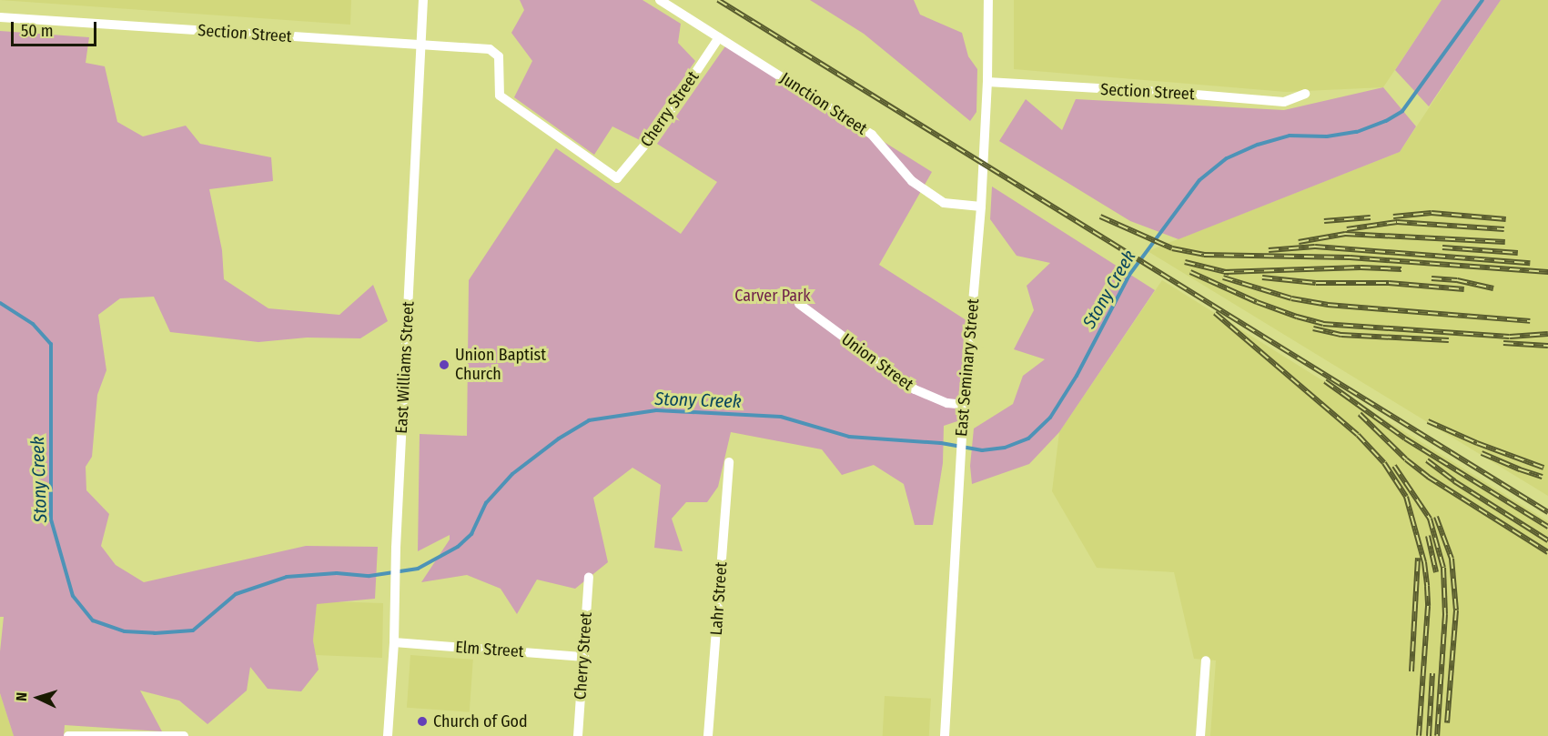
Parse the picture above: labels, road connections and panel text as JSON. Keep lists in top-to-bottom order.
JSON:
{
  "streets": {
    "street": [
      "Section Street",
      "Junction Street",
      "Cherry Street",
      "Union Street",
      "East Williams Street",
      "East Seminary Street",
      "Lahr Street",
      "Elm Street"
    ]
  },
  "crossings": [
    ["Section Street", "Cherry Street"],
    ["Section Street", "East Williams Street"],
    ["Section Street", "East Seminary Street"],
    ["Junction Street", "Cherry Street"],
    ["Junction Street", "East Seminary Street"],
    ["Cherry Street", "Elm Street"],
    ["Union Street", "East Seminary Street"],
    ["East Williams Street", "Elm Street"]
  ],
  "water": ["Stony Creek"],
  "parks": ["Carver Park"],
  "places": ["Union Baptist Church", "Church of God"],
  "scale_bar": "50 m",
  "north": "left"
}
